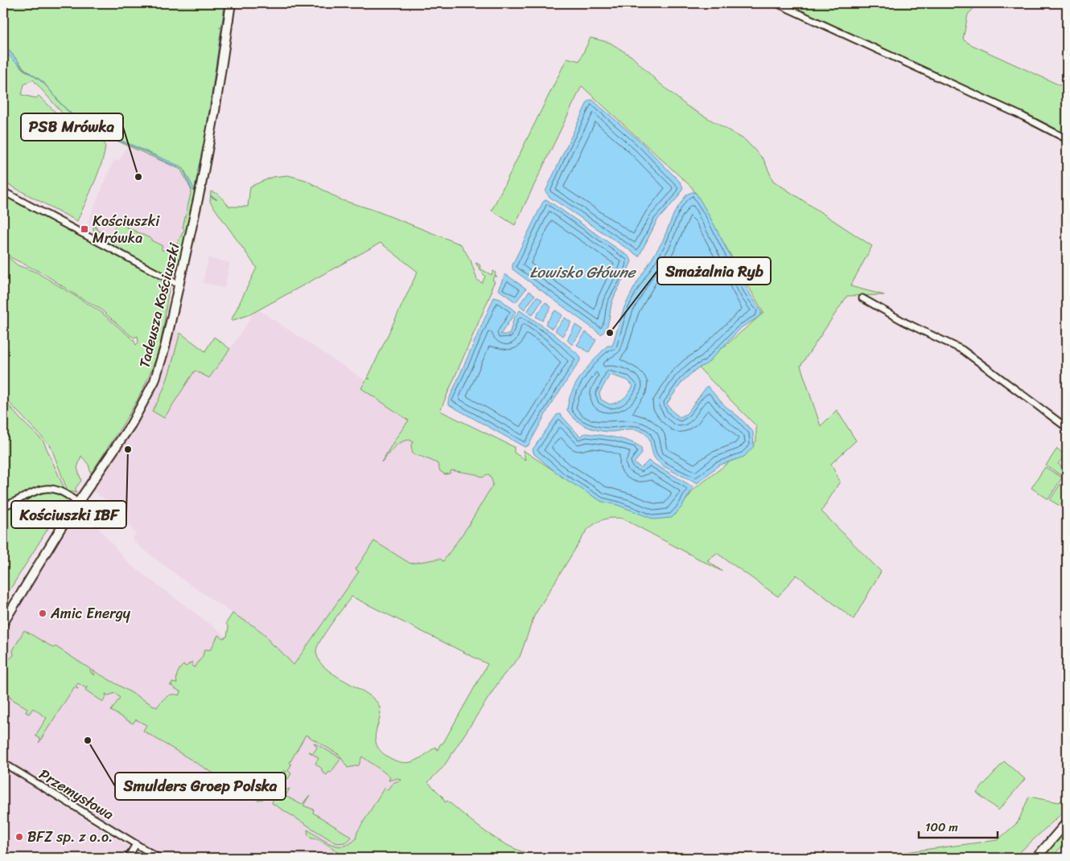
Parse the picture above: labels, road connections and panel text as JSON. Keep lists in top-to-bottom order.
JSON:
{
  "streets": {
    "main road": ["Tadeusza Kościuszki"],
    "street": ["Przemysłowa"]
  },
  "water": ["Łowisko Główne"],
  "places": {
    "other": [
      "PSB Mrówka",
      "Smażalnia Ryb",
      "Kościuszki IBF",
      "Amic Energy",
      "Smulders Groep Polska",
      "BFZ sp. z o.o."
    ],
    "transit": ["Kościuszki Mrówka"]
  },
  "scale_bar": "100 m"
}
